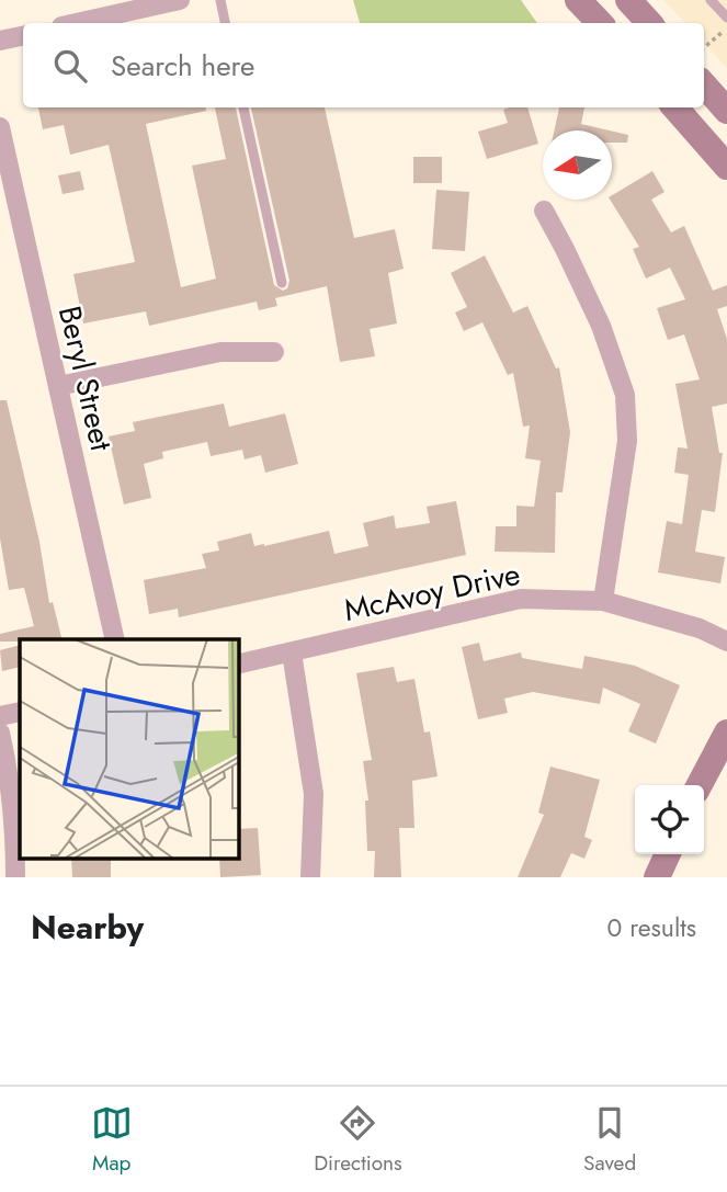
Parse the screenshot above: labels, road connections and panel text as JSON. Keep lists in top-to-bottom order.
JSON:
{
  "streets": {
    "street": ["Beryl Street", "McAvoy Drive"]
  },
  "north": "left",
  "page": {
    "search": "Search here",
    "heading": ["Nearby", "0 results"],
    "nav": ["Map", "Directions", "Saved"]
  }
}
